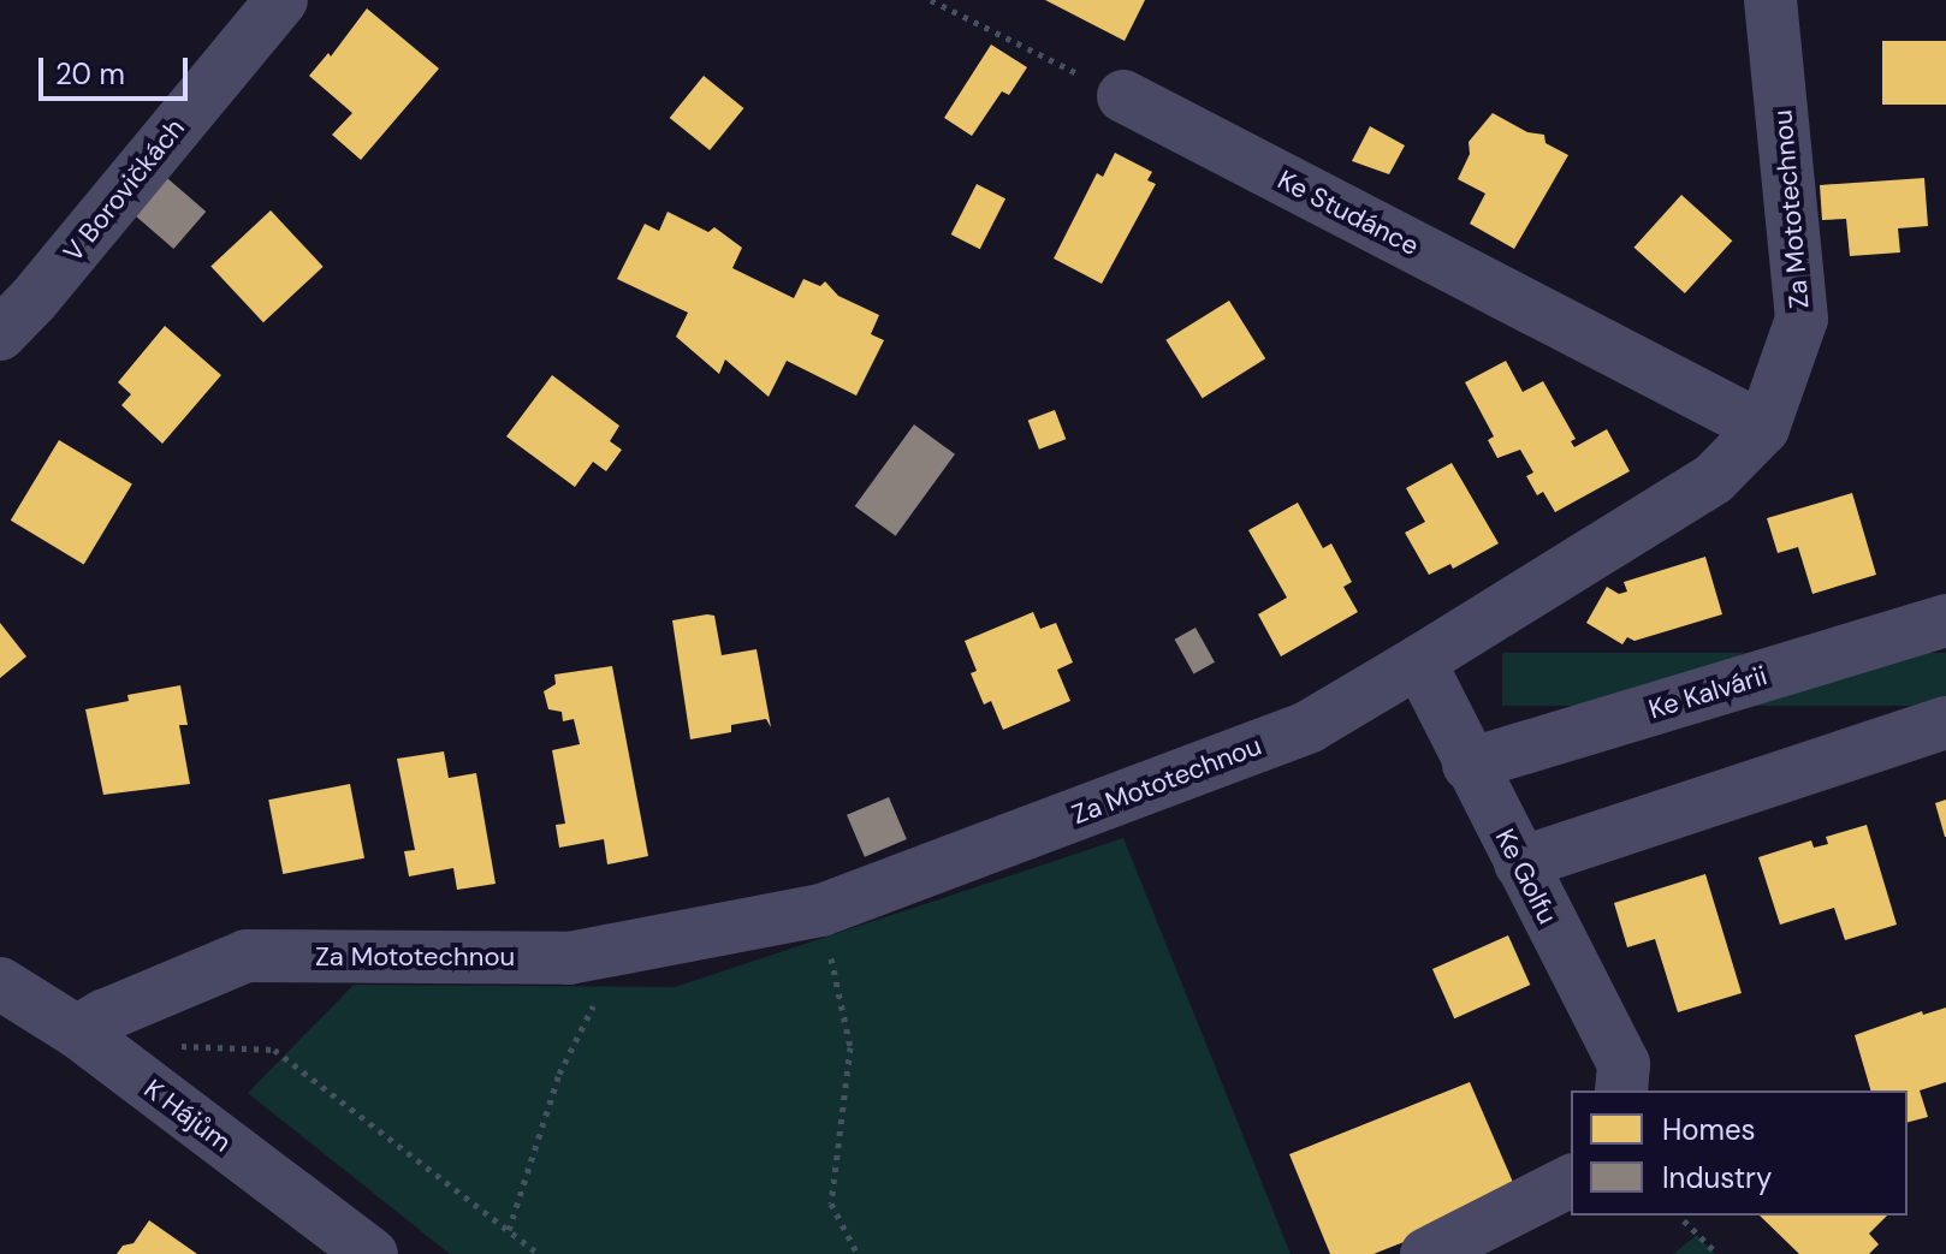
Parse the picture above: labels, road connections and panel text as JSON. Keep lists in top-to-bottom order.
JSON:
{
  "streets": {
    "street": [
      "V Borovičkách",
      "Za Mototechnou",
      "Ke Studánce",
      "Ke Kalvárii",
      "Ke Golfu",
      "K Hájům"
    ]
  },
  "crossings": [
    ["Za Mototechnou", "Ke Studánce"],
    ["Za Mototechnou", "Ke Golfu"],
    ["Za Mototechnou", "K Hájům"],
    ["Ke Kalvárii", "Ke Golfu"]
  ],
  "legend": ["Homes", "Industry"],
  "scale_bar": "20 m"
}
